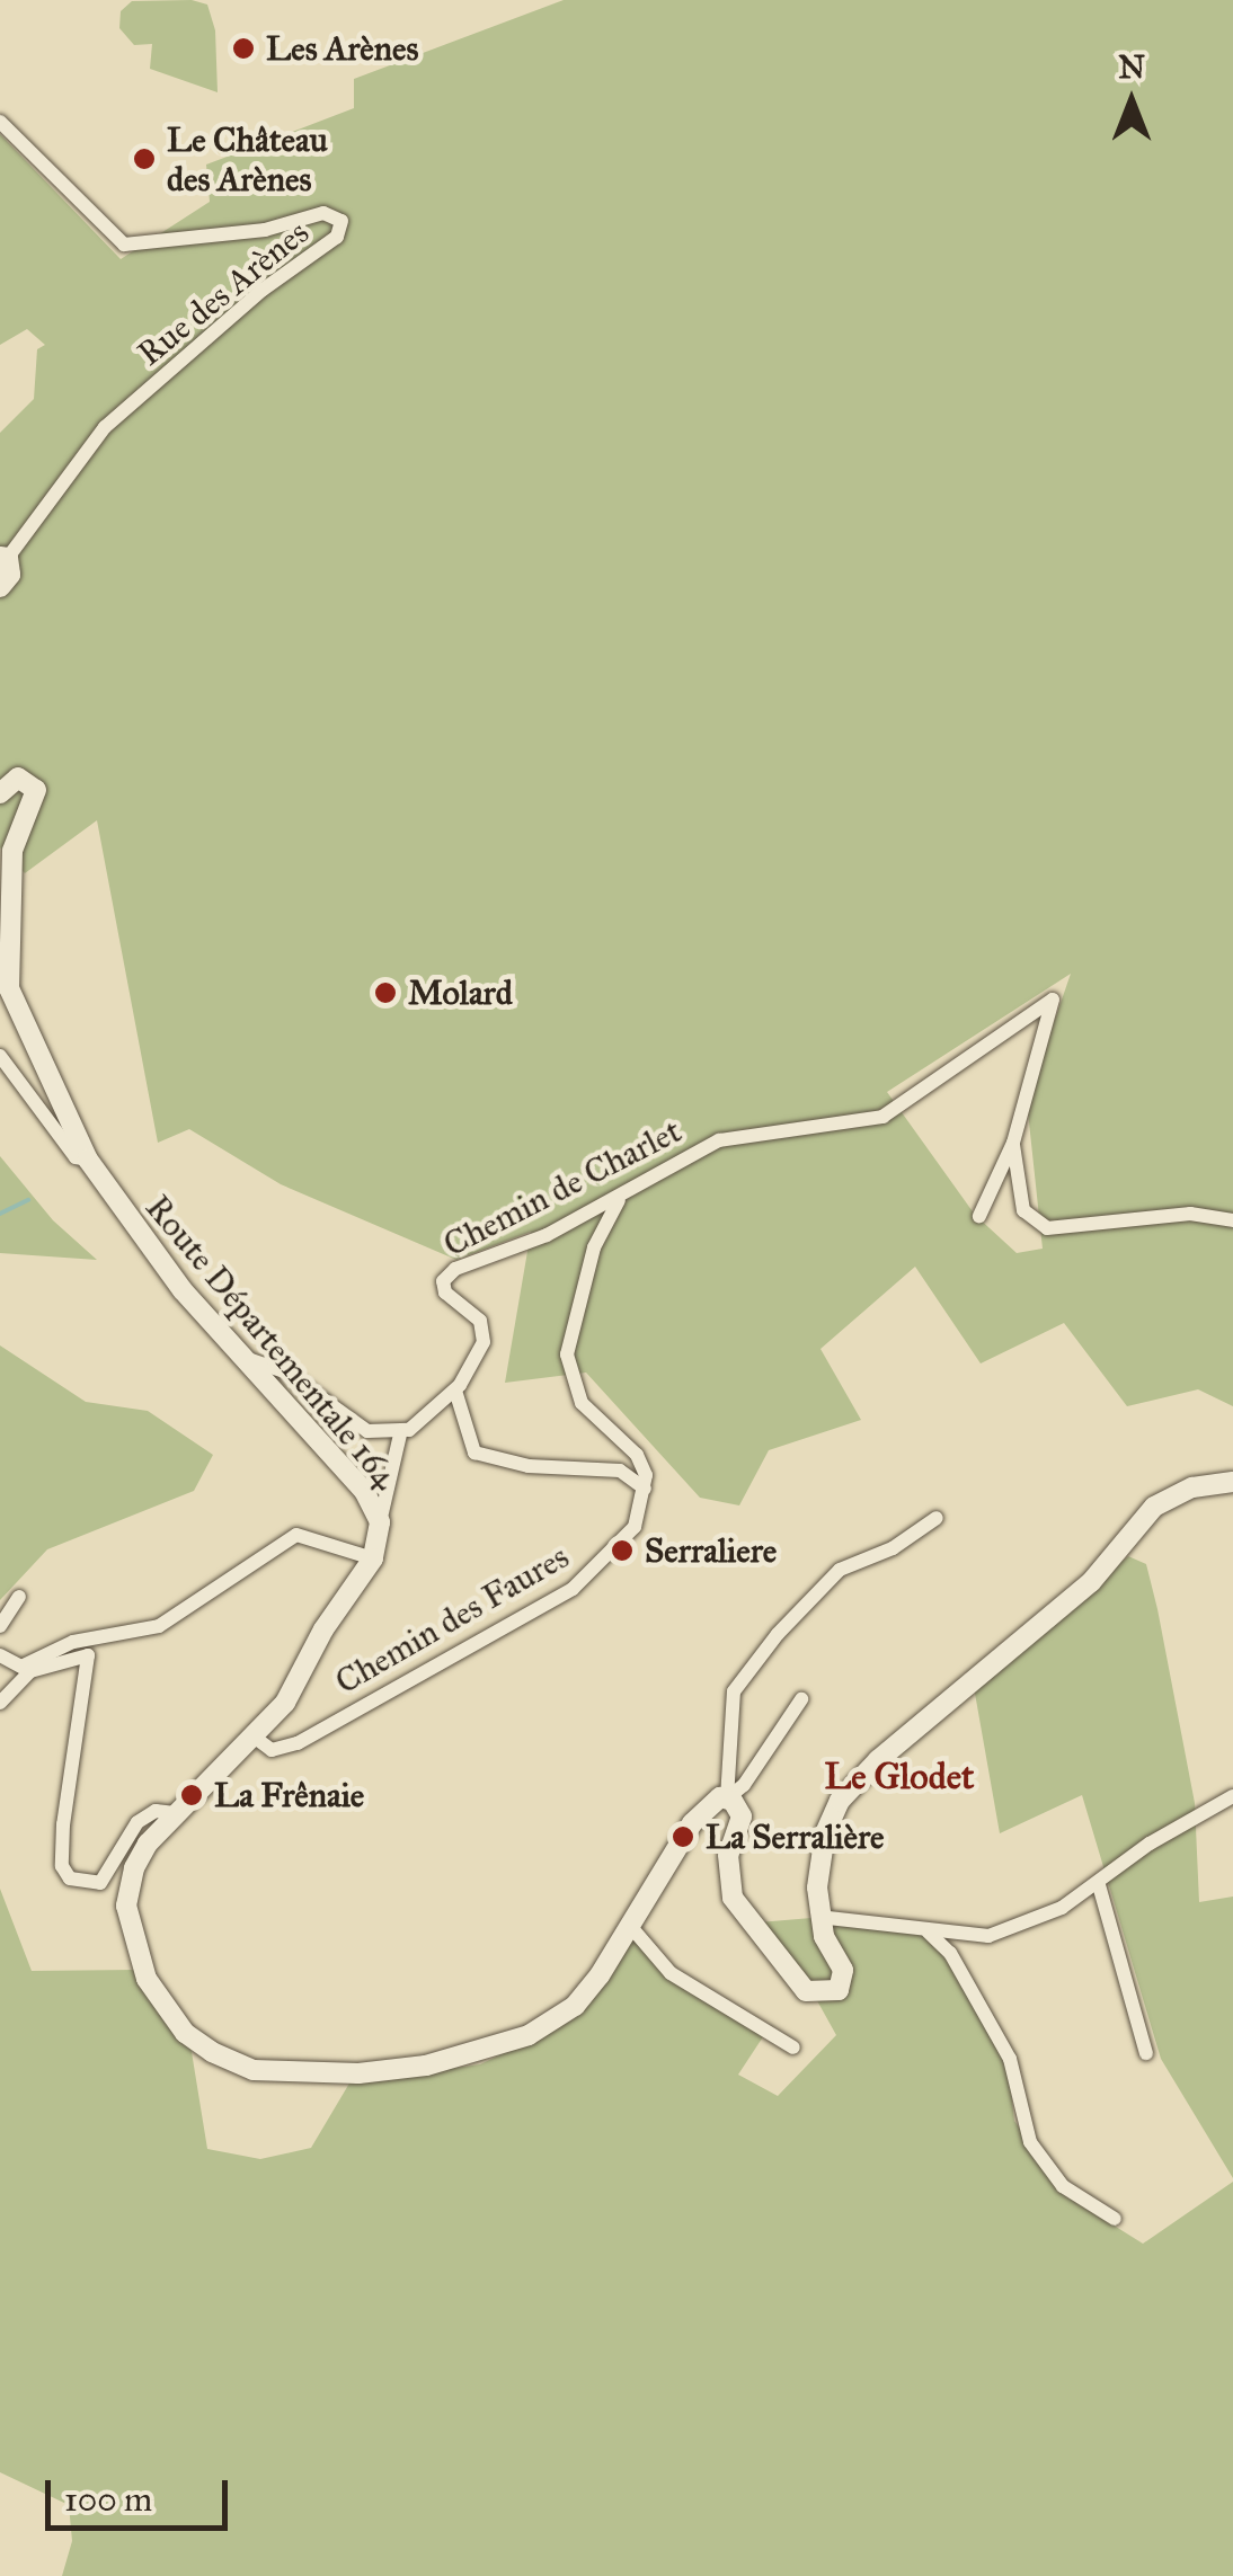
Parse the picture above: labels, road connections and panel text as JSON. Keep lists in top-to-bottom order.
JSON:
{
  "streets": {
    "street": [
      "Rue des Arènes",
      "Chemin de Charlet",
      "Route Départementale 164",
      "Chemin des Faures"
    ]
  },
  "crossings": [
    ["Route Départementale 164", "Chemin des Faures"]
  ],
  "districts": ["Le Glodet"],
  "places": [
    "Les Arènes",
    "Le Château des Arènes",
    "Molard",
    "Serraliere",
    "La Frênaie",
    "La Serralière"
  ],
  "scale_bar": "100 m",
  "north": "top"
}
